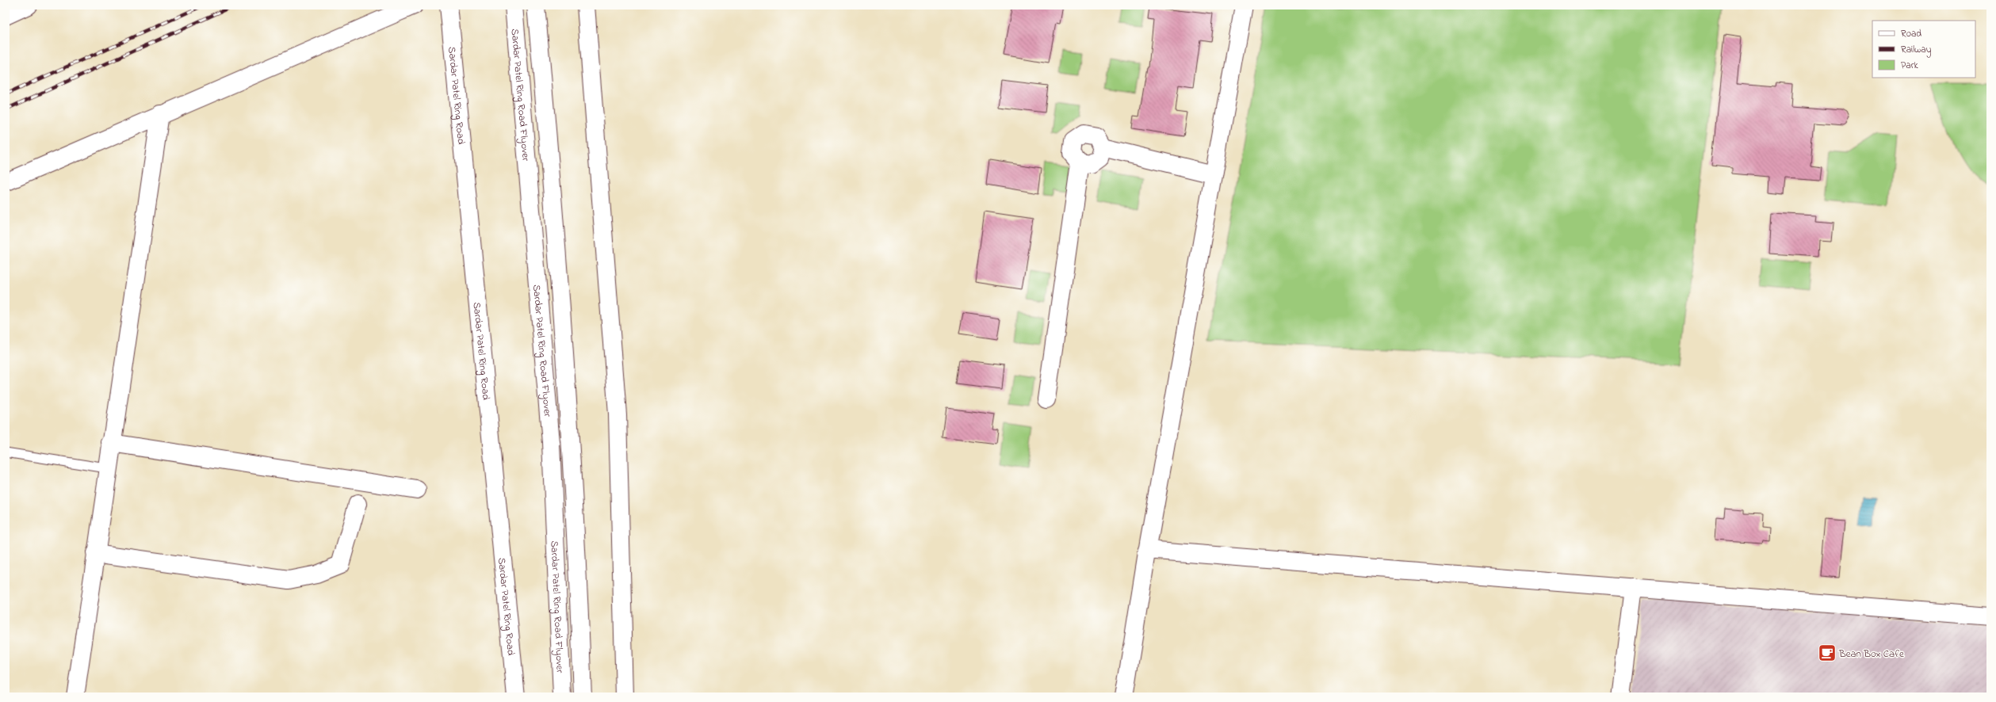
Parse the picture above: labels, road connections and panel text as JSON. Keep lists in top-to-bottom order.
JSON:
{
  "streets": {
    "main road": ["Sardar Patel Ring Road Flyover", "Sardar Patel Ring Road"]
  },
  "places": {
    "cafe": ["Bean Box Cafe"]
  },
  "legend": ["Road", "Railway", "Park"]
}
